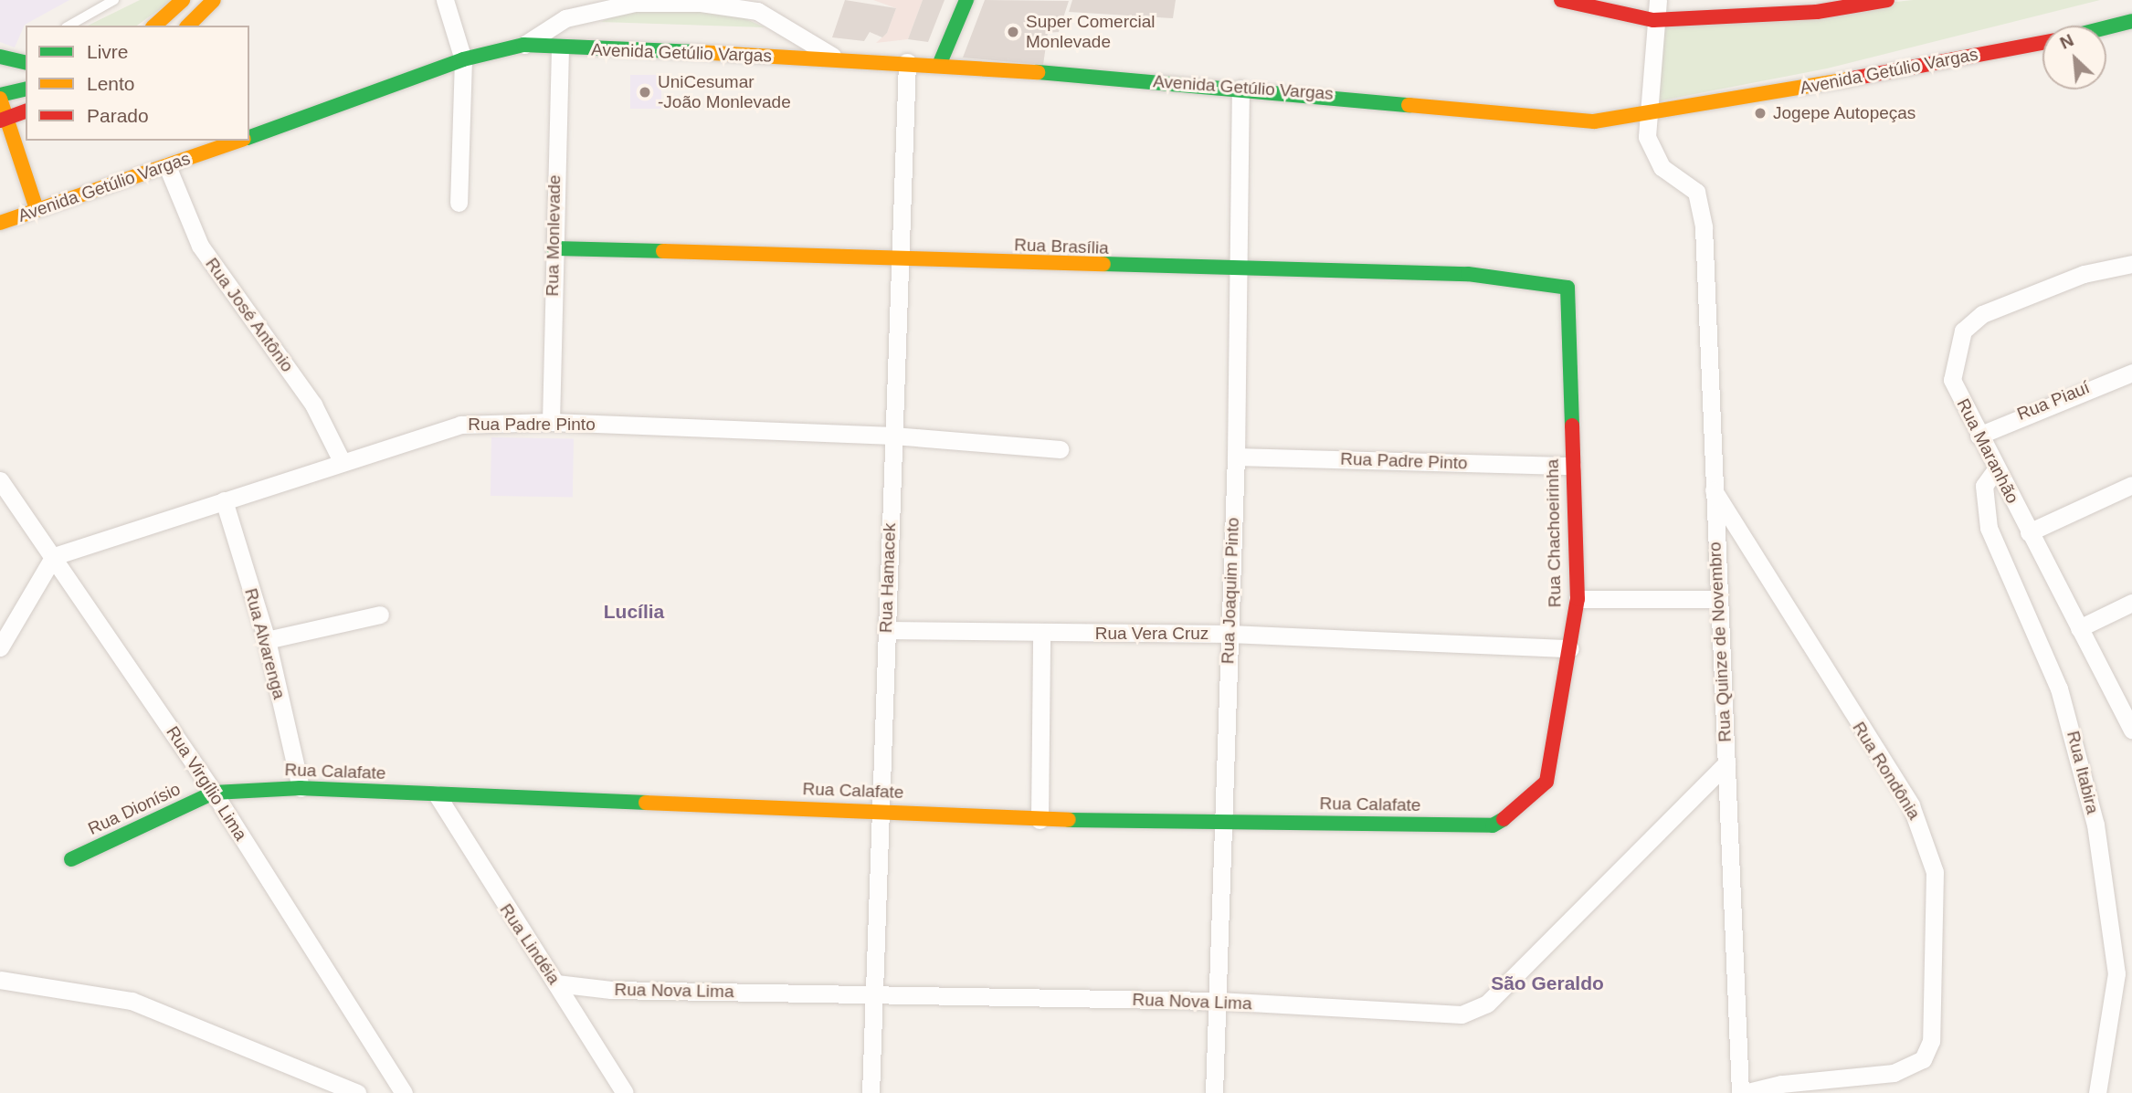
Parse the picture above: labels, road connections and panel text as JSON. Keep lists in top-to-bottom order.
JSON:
{
  "streets": {
    "street": [
      "Avenida Getúlio Vargas",
      "Rua Monlevade",
      "Rua Brasília",
      "Rua José Antônio",
      "Rua Piauí",
      "Rua Padre Pinto",
      "Rua Maranhão",
      "Rua Chachoeirinha",
      "Rua Hamacek",
      "Rua Joaquim Pinto",
      "Rua Vera Cruz",
      "Rua Quinze de Novembro",
      "Rua Alvarenga",
      "Rua Rondônia",
      "Rua Calafate",
      "Rua Itabira",
      "Rua Virgílio Lima",
      "Rua Dionísio",
      "Rua Lindéia",
      "Rua Nova Lima"
    ]
  },
  "crossings": [
    ["Avenida Getúlio Vargas", "Rua Monlevade"],
    ["Avenida Getúlio Vargas", "Rua José Antônio"],
    ["Avenida Getúlio Vargas", "Rua Hamacek"],
    ["Avenida Getúlio Vargas", "Rua Joaquim Pinto"],
    ["Avenida Getúlio Vargas", "Rua Quinze de Novembro"],
    ["Rua Monlevade", "Rua Brasília"],
    ["Rua Monlevade", "Rua Padre Pinto"],
    ["Rua Brasília", "Rua Chachoeirinha"],
    ["Rua Brasília", "Rua Hamacek"],
    ["Rua Brasília", "Rua Joaquim Pinto"],
    ["Rua José Antônio", "Rua Padre Pinto"],
    ["Rua Piauí", "Rua Maranhão"],
    ["Rua Padre Pinto", "Rua Chachoeirinha"],
    ["Rua Padre Pinto", "Rua Hamacek"],
    ["Rua Padre Pinto", "Rua Joaquim Pinto"],
    ["Rua Padre Pinto", "Rua Alvarenga"],
    ["Rua Padre Pinto", "Rua Virgílio Lima"],
    ["Rua Maranhão", "Rua Itabira"],
    ["Rua Chachoeirinha", "Rua Vera Cruz"],
    ["Rua Chachoeirinha", "Rua Calafate"],
    ["Rua Hamacek", "Rua Vera Cruz"],
    ["Rua Hamacek", "Rua Calafate"],
    ["Rua Hamacek", "Rua Nova Lima"],
    ["Rua Joaquim Pinto", "Rua Vera Cruz"],
    ["Rua Joaquim Pinto", "Rua Calafate"],
    ["Rua Joaquim Pinto", "Rua Nova Lima"],
    ["Rua Quinze de Novembro", "Rua Rondônia"],
    ["Rua Quinze de Novembro", "Rua Nova Lima"],
    ["Rua Alvarenga", "Rua Calafate"],
    ["Rua Calafate", "Rua Virgílio Lima"],
    ["Rua Calafate", "Rua Dionísio"],
    ["Rua Calafate", "Rua Lindéia"],
    ["Rua Virgílio Lima", "Rua Dionísio"],
    ["Rua Lindéia", "Rua Nova Lima"]
  ],
  "districts": ["Lucília", "São Geraldo"],
  "places": ["Super Comercial Monlevade", "UniCesumar -João Monlevade", "Jogepe Autopeças"],
  "legend": ["Livre", "Lento", "Parado"],
  "north": "top left"
}
